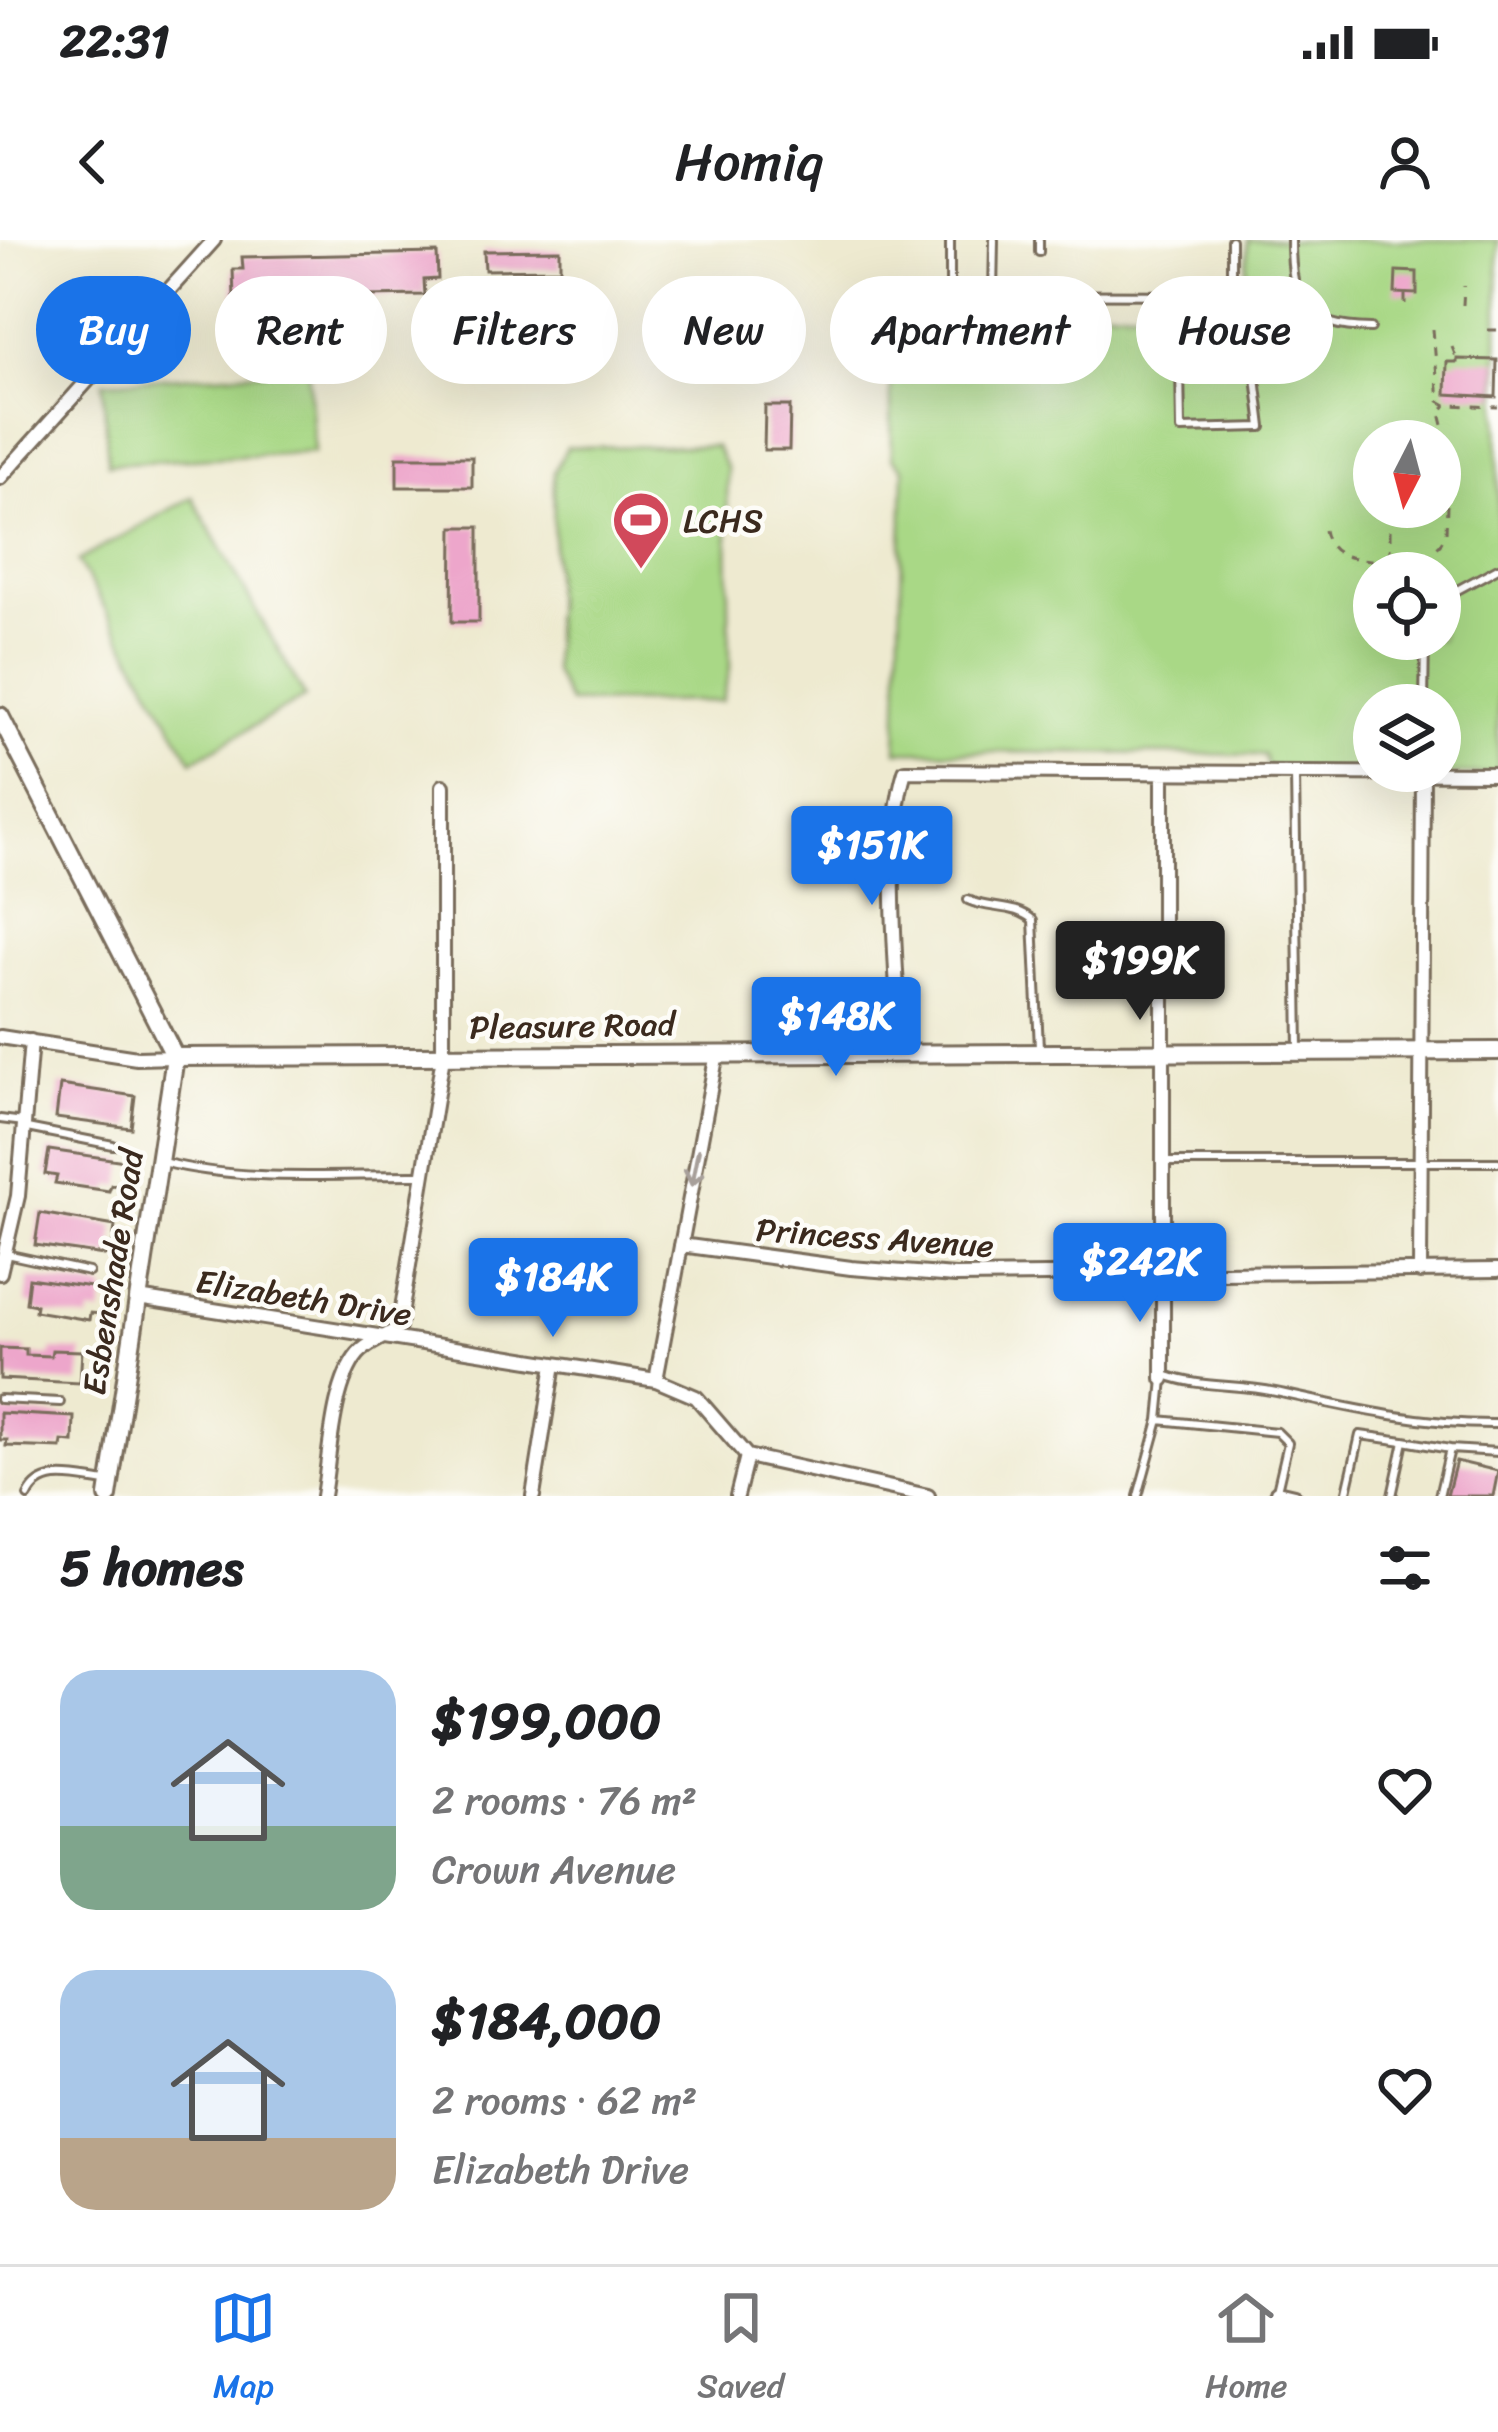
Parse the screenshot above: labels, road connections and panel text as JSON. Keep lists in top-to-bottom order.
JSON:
{
  "streets": {
    "street": [
      "Pleasure Road",
      "Princess Avenue",
      "Esbenshade Road",
      "Elizabeth Drive"
    ]
  },
  "crossings": [
    ["Pleasure Road", "Esbenshade Road"],
    ["Esbenshade Road", "Elizabeth Drive"]
  ],
  "places": {
    "sports": ["LCHS"]
  },
  "north": "bottom",
  "page": {
    "status": "22:31",
    "header": "Homiq",
    "chip": [
      "Buy",
      "Rent",
      "Filters",
      "New",
      "Apartment",
      "House"
    ],
    "price": [
      "$151K",
      "$199K",
      "$148K",
      "$242K",
      "$184K"
    ],
    "heading": "5 homes",
    "list": [
      {
        "name": "$199,000",
        "note": "2 rooms · 76 m² · Crown Avenue"
      },
      {
        "name": "$184,000",
        "note": "2 rooms · 62 m² · Elizabeth Drive"
      }
    ],
    "tabs": ["Map", "Saved", "Home"]
  }
}
